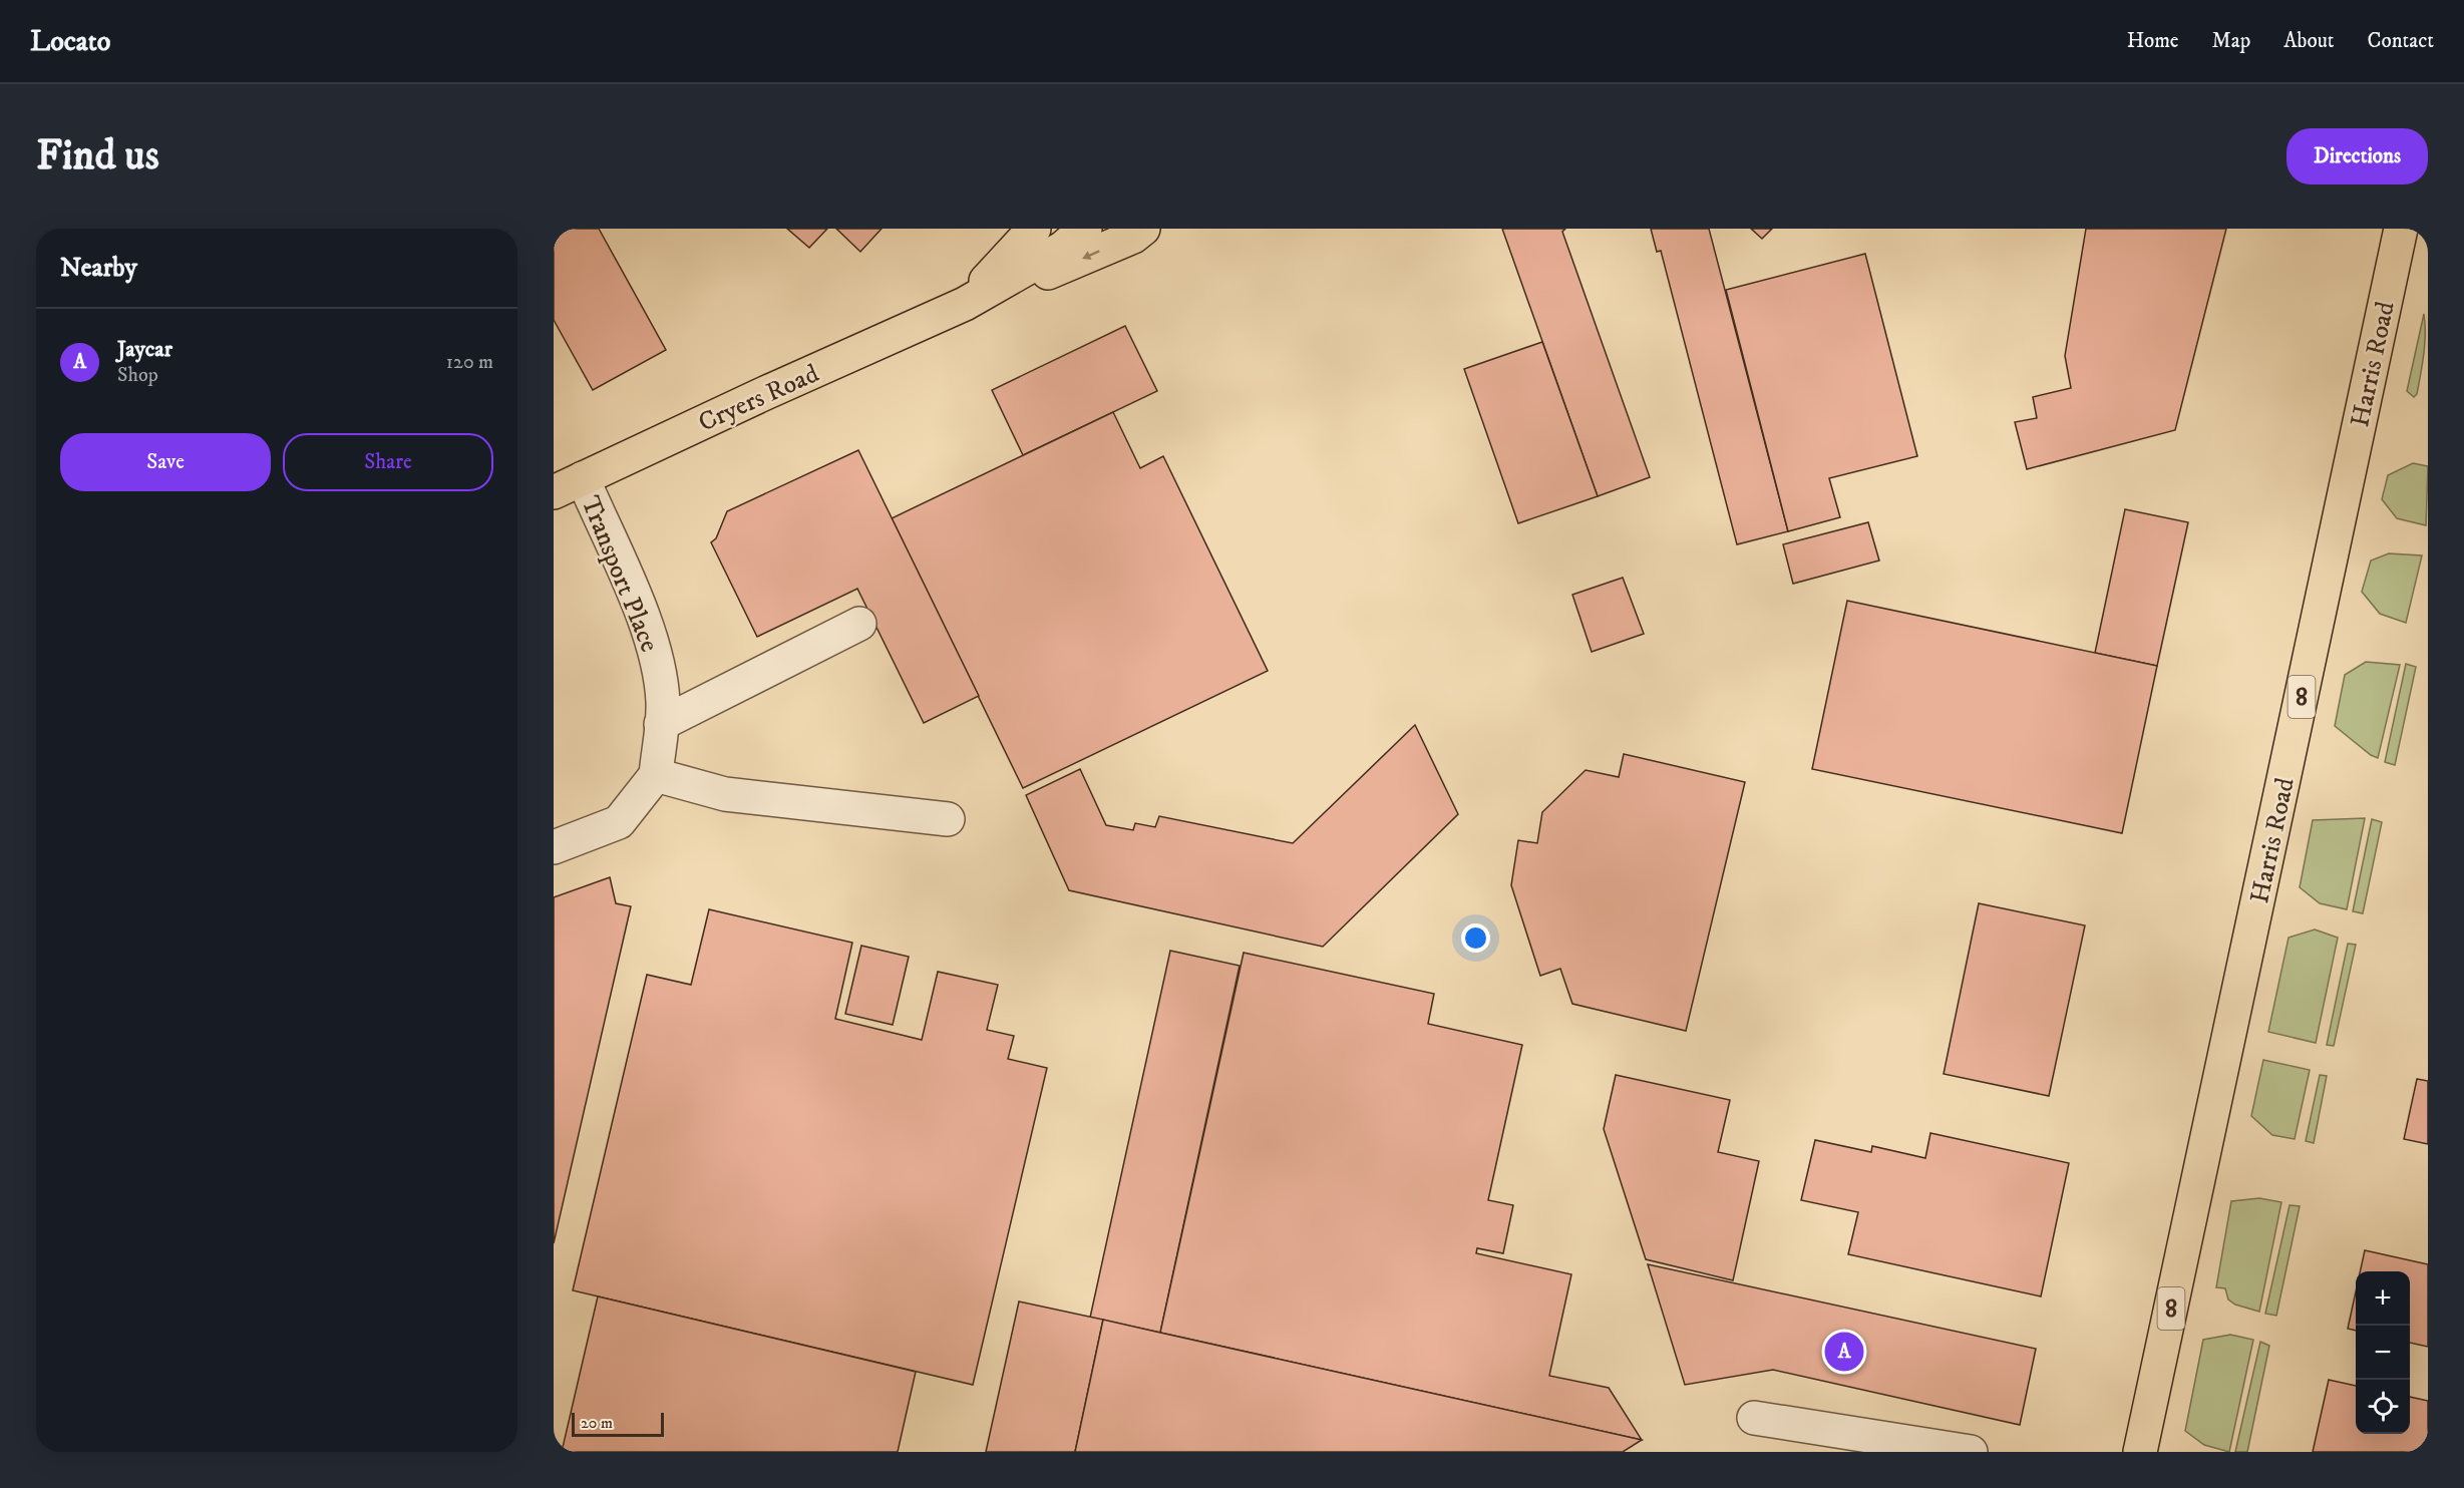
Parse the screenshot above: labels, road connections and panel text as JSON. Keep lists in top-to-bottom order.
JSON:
{
  "streets": {
    "main road": ["Harris Road", "Cryers Road", "8"],
    "street": ["Transport Place"]
  },
  "crossings": [
    ["Cryers Road", "Transport Place"]
  ],
  "scale_bar": "20 m",
  "page": {
    "header": "Locato",
    "nav": [
      "Home",
      "Map",
      "About",
      "Contact"
    ],
    "buttons": [
      "Directions",
      ["Save", "Share"]
    ],
    "title": "Find us",
    "heading": "Nearby",
    "list": [
      {
        "mark": "A",
        "name": "Jaycar",
        "note": "Shop",
        "value": "120 m"
      }
    ],
    "map_buttons": ["+", "−"],
    "pins": "A",
    "scale": "20 m"
  }
}
